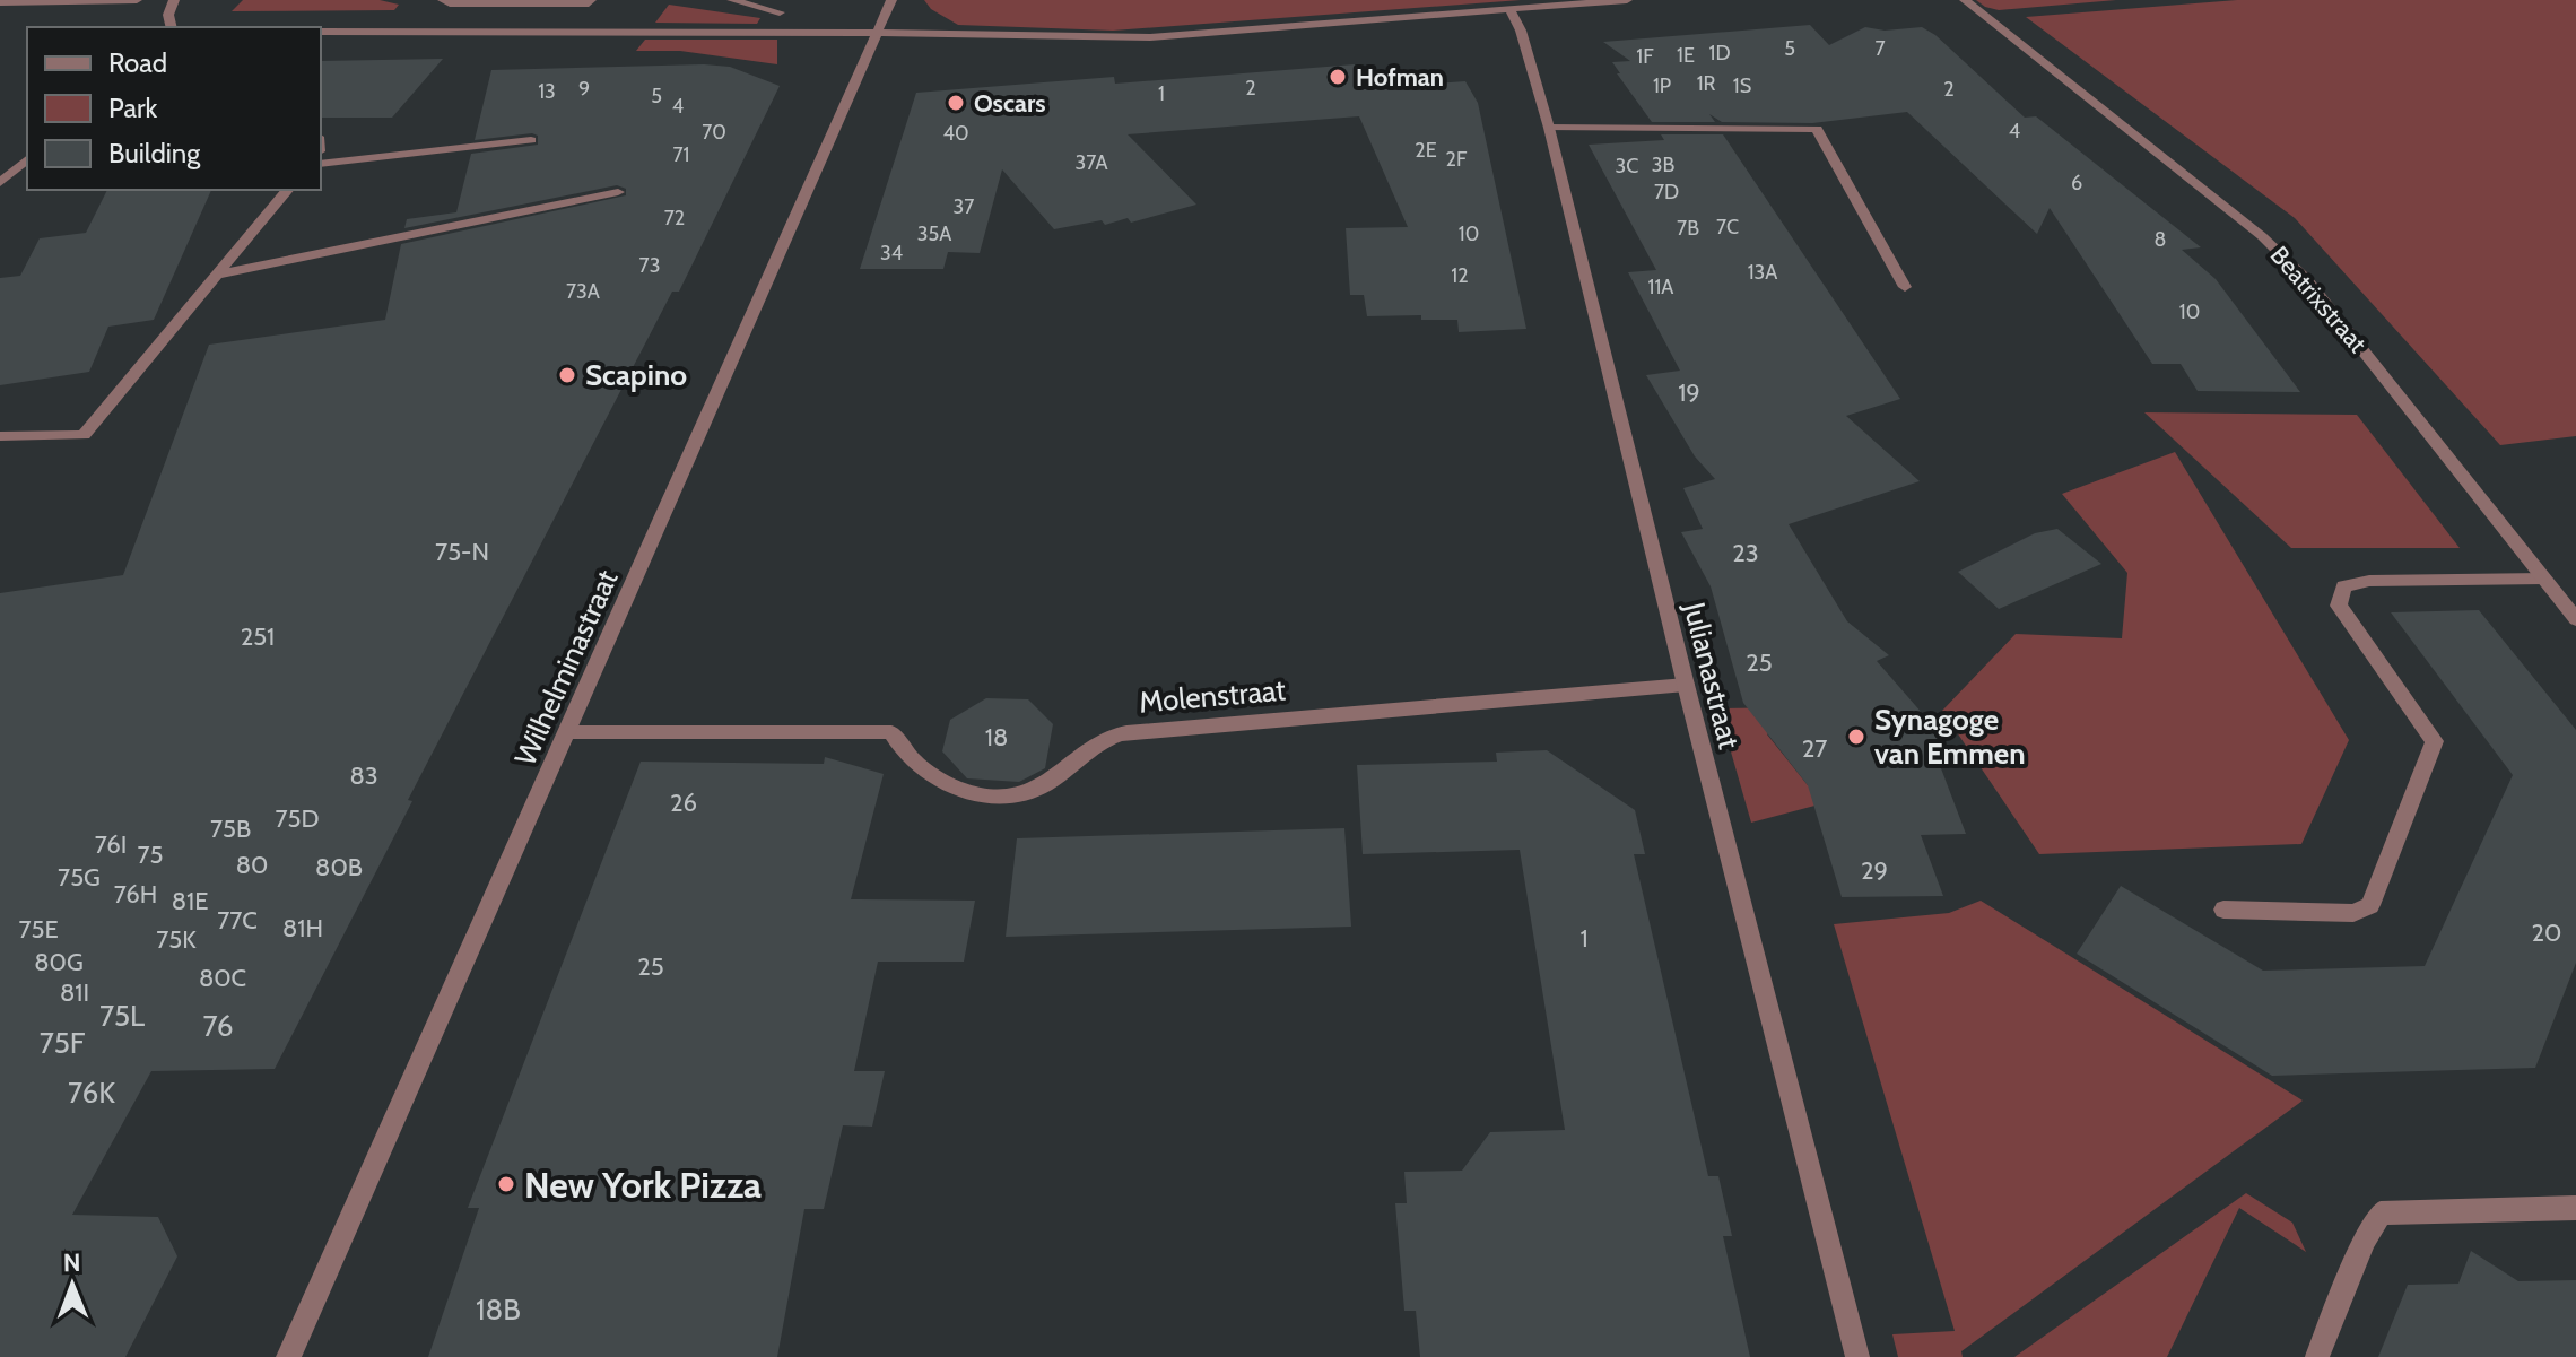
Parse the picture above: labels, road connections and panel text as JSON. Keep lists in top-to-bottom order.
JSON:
{
  "streets": {
    "street": [
      "Beatrixstraat",
      "Wilhelminastraat",
      "Julianastraat",
      "Molenstraat"
    ]
  },
  "crossings": [
    ["Wilhelminastraat", "Molenstraat"],
    ["Julianastraat", "Molenstraat"]
  ],
  "places": [
    "Hofman",
    "Oscars",
    "Scapino",
    "Synagoge van Emmen",
    "New York Pizza"
  ],
  "house_numbers": [
    "5",
    "7",
    "1D",
    "1E",
    "1F",
    "1R",
    "1P",
    "1S",
    "2",
    "9",
    "2",
    "13",
    "1",
    "5",
    "4",
    "4",
    "70",
    "40",
    "2E",
    "71",
    "2F",
    "37A",
    "3B",
    "3C",
    "6",
    "7D",
    "37",
    "72",
    "7C",
    "7B",
    "35A",
    "10",
    "8",
    "34",
    "73",
    "13A",
    "12",
    "11A",
    "73A",
    "10",
    "19",
    "75-N",
    "23",
    "251",
    "25",
    "18",
    "27",
    "83",
    "26",
    "75D",
    "75B",
    "76I",
    "75",
    "80",
    "80B",
    "29",
    "75G",
    "76H",
    "81E",
    "77C",
    "81H",
    "75E",
    "20",
    "1",
    "75K",
    "80G",
    "25",
    "80C",
    "81I",
    "75L",
    "76",
    "75F",
    "76K",
    "18B"
  ],
  "legend": ["Road", "Park", "Building"],
  "north": "top"
}
